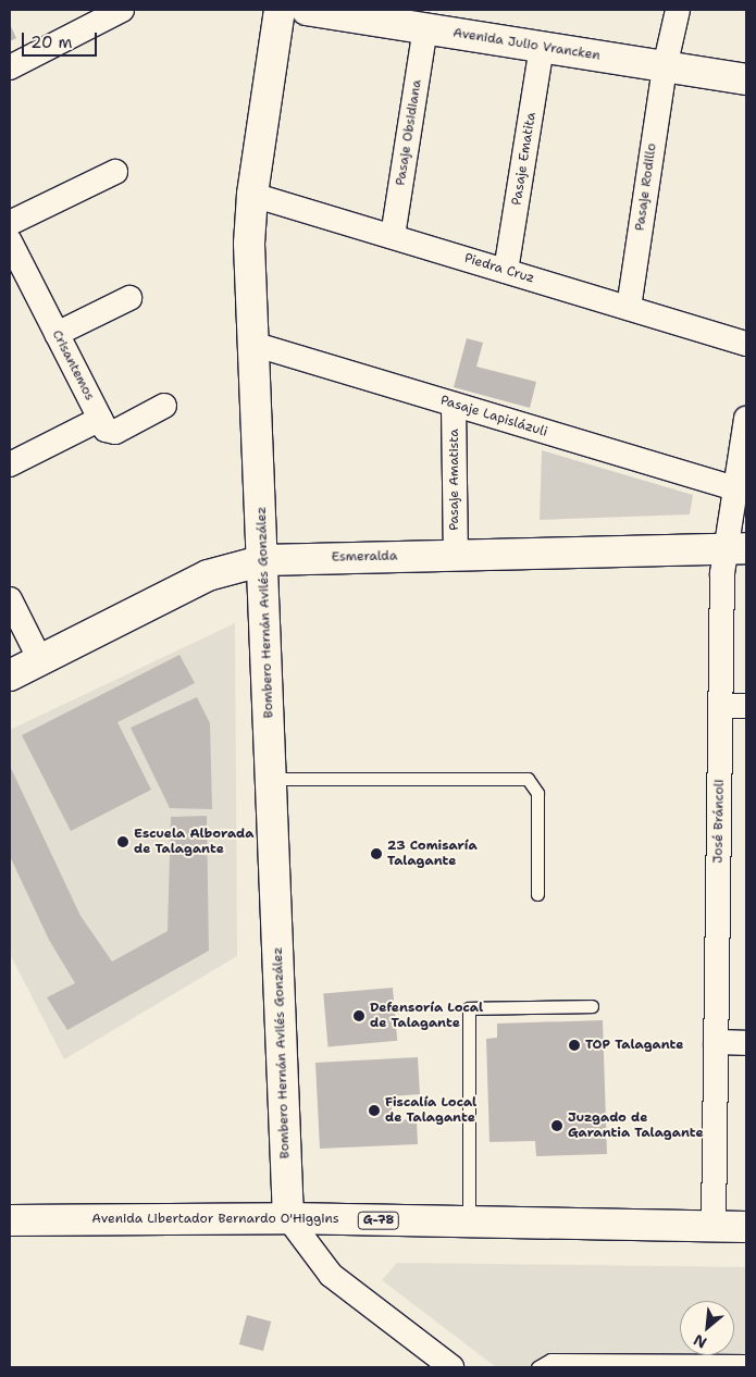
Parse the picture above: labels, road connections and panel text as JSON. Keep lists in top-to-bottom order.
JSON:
{
  "streets": {
    "street": [
      "Avenida Julio Vrancken",
      "Pasaje Obsidiana",
      "Pasaje Ematita",
      "Pasaje Rodillo",
      "Piedra Cruz",
      "Crisantemos",
      "Pasaje Lapislázuli",
      "Pasaje Amatista",
      "Esmeralda",
      "Bombero Hernán Avilés González",
      "José Bráncoli",
      "Avenida Libertador Bernardo O'Higgins",
      "G-78"
    ]
  },
  "crossings": [
    ["Avenida Julio Vrancken", "Pasaje Obsidiana"],
    ["Avenida Julio Vrancken", "Pasaje Ematita"],
    ["Avenida Julio Vrancken", "Pasaje Rodillo"],
    ["Pasaje Obsidiana", "Piedra Cruz"],
    ["Pasaje Ematita", "Piedra Cruz"],
    ["Pasaje Rodillo", "Piedra Cruz"],
    ["Piedra Cruz", "Bombero Hernán Avilés González"],
    ["Pasaje Lapislázuli", "Pasaje Amatista"],
    ["Pasaje Lapislázuli", "Bombero Hernán Avilés González"],
    ["Pasaje Lapislázuli", "José Bráncoli"],
    ["Pasaje Amatista", "Esmeralda"],
    ["Esmeralda", "Bombero Hernán Avilés González"],
    ["Esmeralda", "José Bráncoli"],
    ["Bombero Hernán Avilés González", "Avenida Libertador Bernardo O'Higgins"],
    ["José Bráncoli", "Avenida Libertador Bernardo O'Higgins"]
  ],
  "places": [
    "Escuela Alborada de Talagante",
    "23 Comisaría Talagante",
    "Defensoría Local de Talagante",
    "TOP Talagante",
    "Fiscalía Local de Talagante",
    "Juzgado de Garantia Talagante"
  ],
  "scale_bar": "20 m",
  "north": "bottom left"
}
